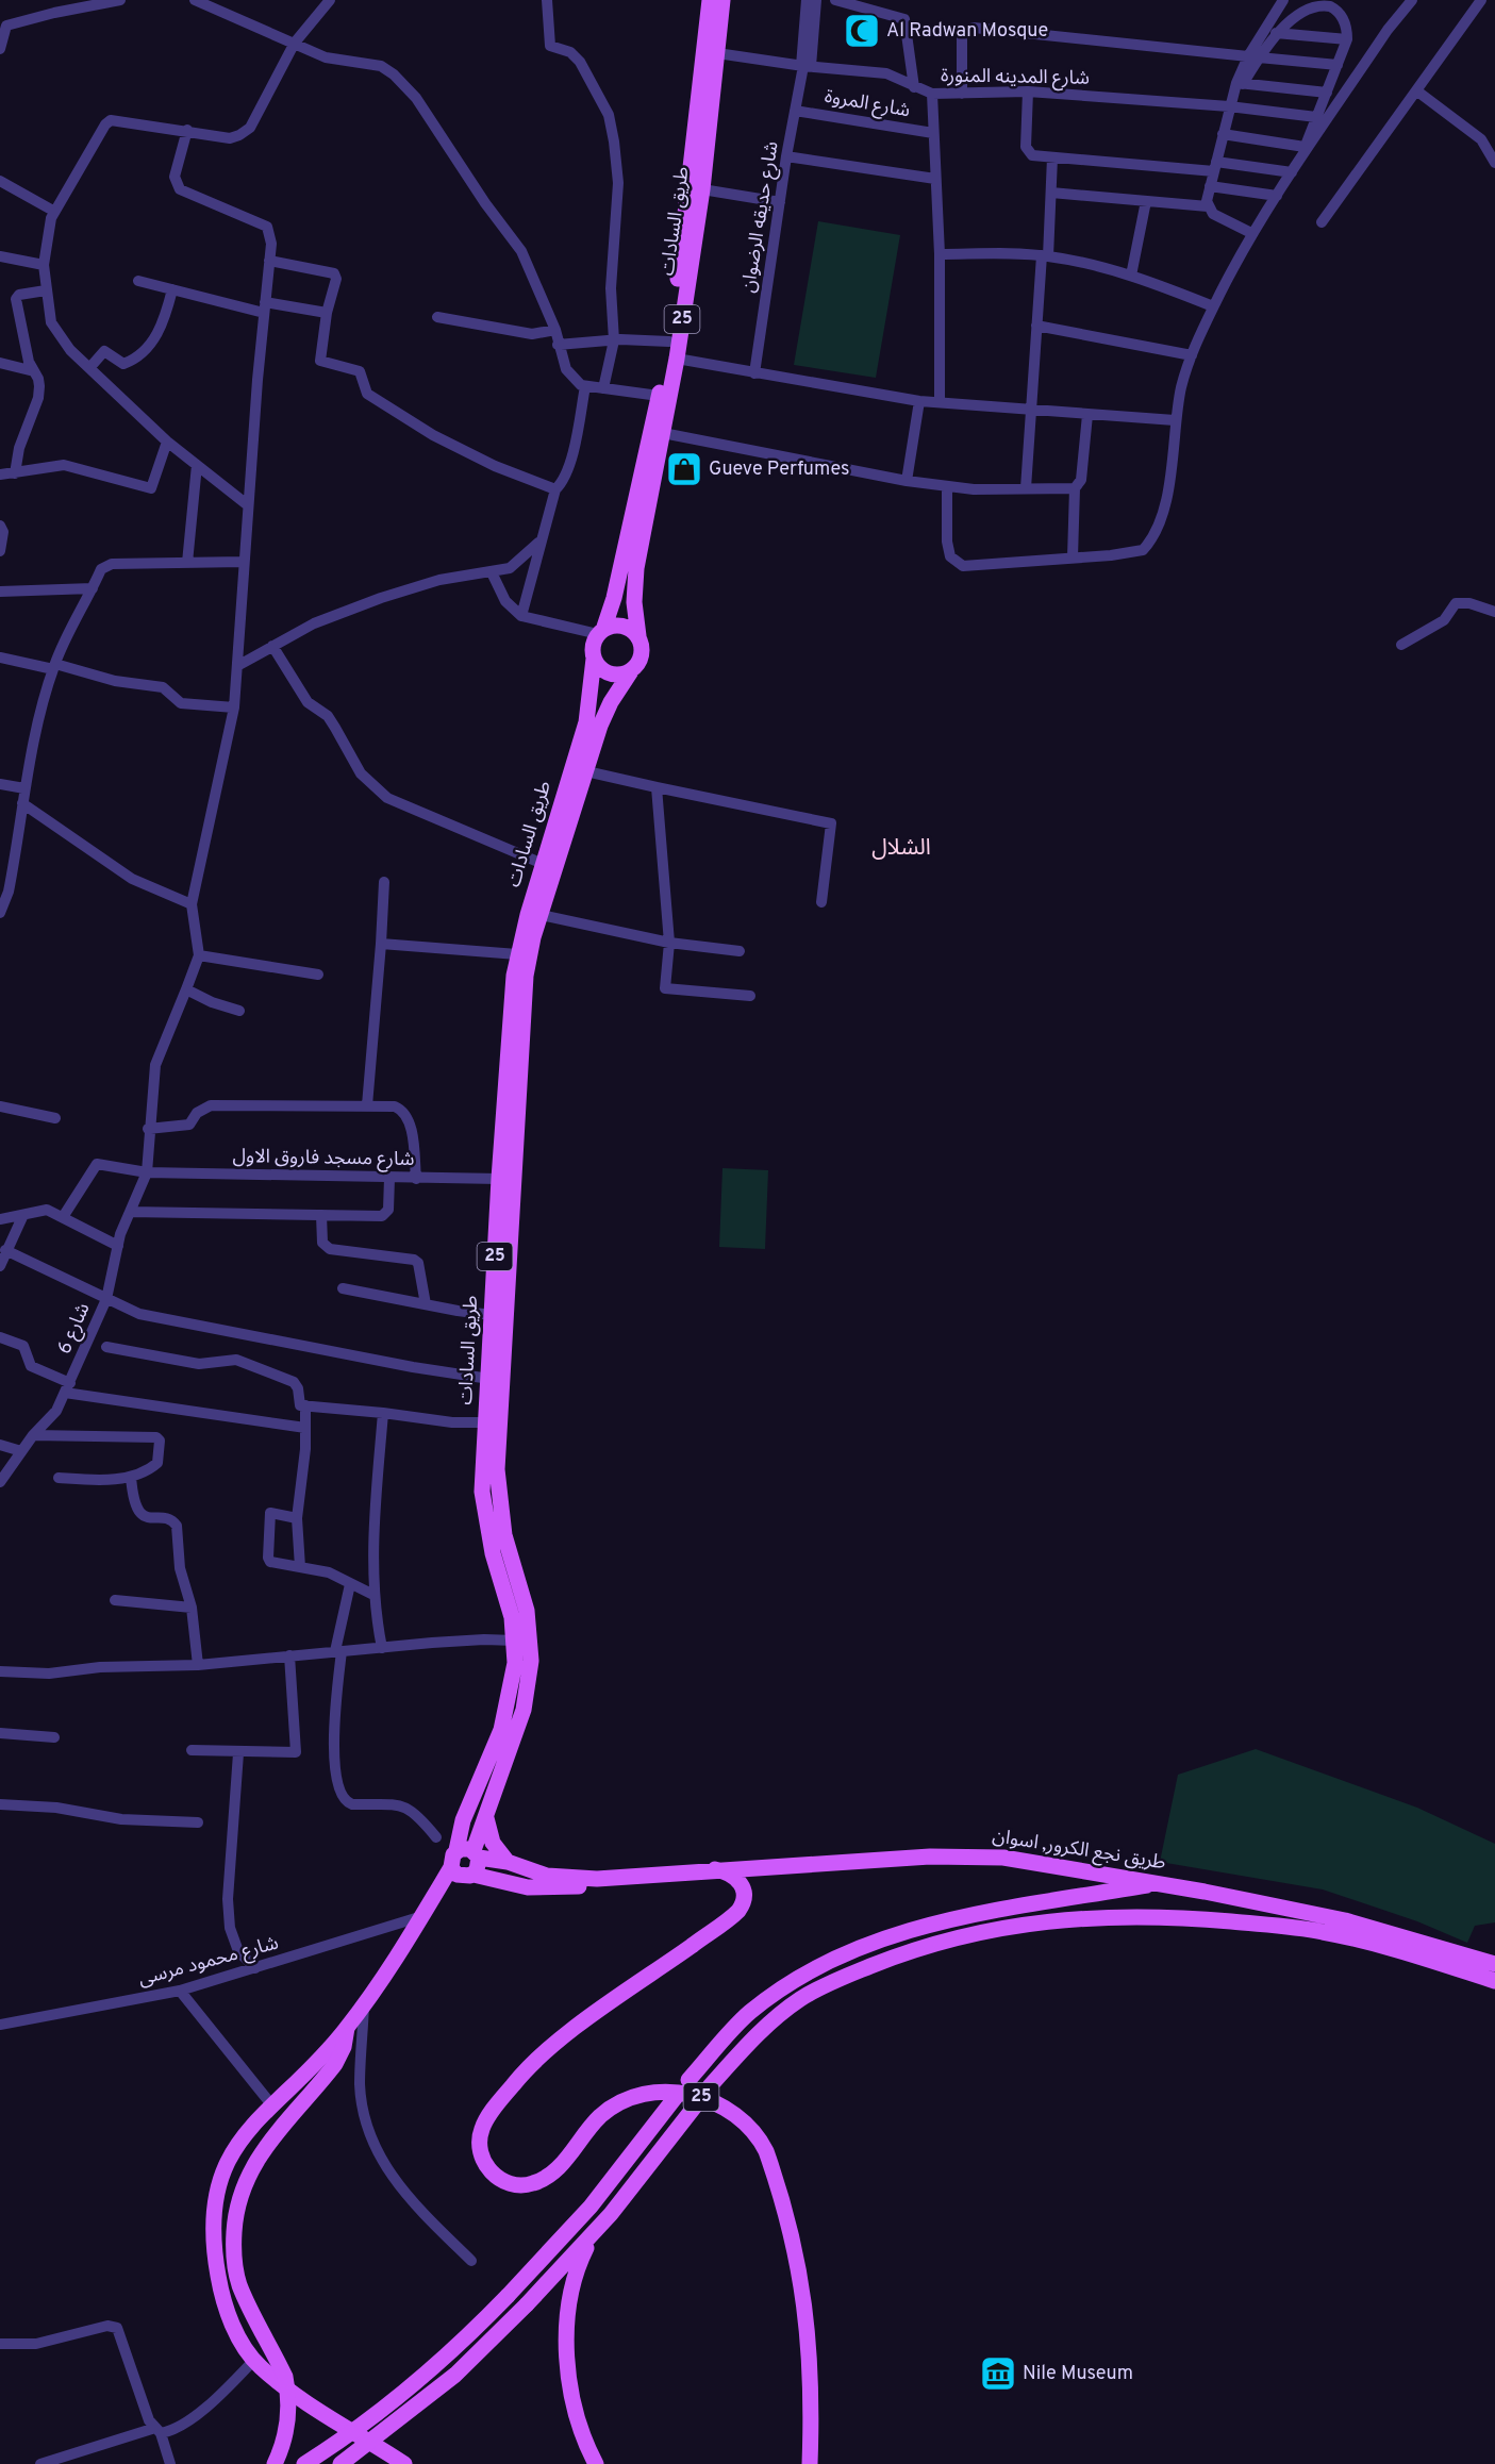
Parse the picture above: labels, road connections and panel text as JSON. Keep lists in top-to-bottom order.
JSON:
{
  "streets": {
    "main road": ["طريق السادات", "25", "طريق نجع الكرور, اسوان"],
    "street": [
      "شارع المدينه المنورة",
      "شارع المروة",
      "شارع حديقه الرضوان",
      "شارع مسجد فاروق الاول",
      "شارع 6",
      "شارع محمود مرسى"
    ]
  },
  "crossings": [
    ["شارع المدينه المنورة", "شارع حديقه الرضوان"],
    ["شارع المدينه المنورة", "طريق السادات"],
    ["شارع المروة", "شارع حديقه الرضوان"],
    ["طريق السادات", "شارع مسجد فاروق الاول"],
    ["طريق السادات", "طريق نجع الكرور, اسوان"],
    ["25", "طريق نجع الكرور, اسوان"],
    ["شارع مسجد فاروق الاول", "شارع 6"]
  ],
  "districts": ["الشلال"],
  "places": {
    "mosque": ["Al Radwan Mosque"],
    "shop": ["Gueve Perfumes"],
    "museum": ["Nile Museum"]
  }
}
